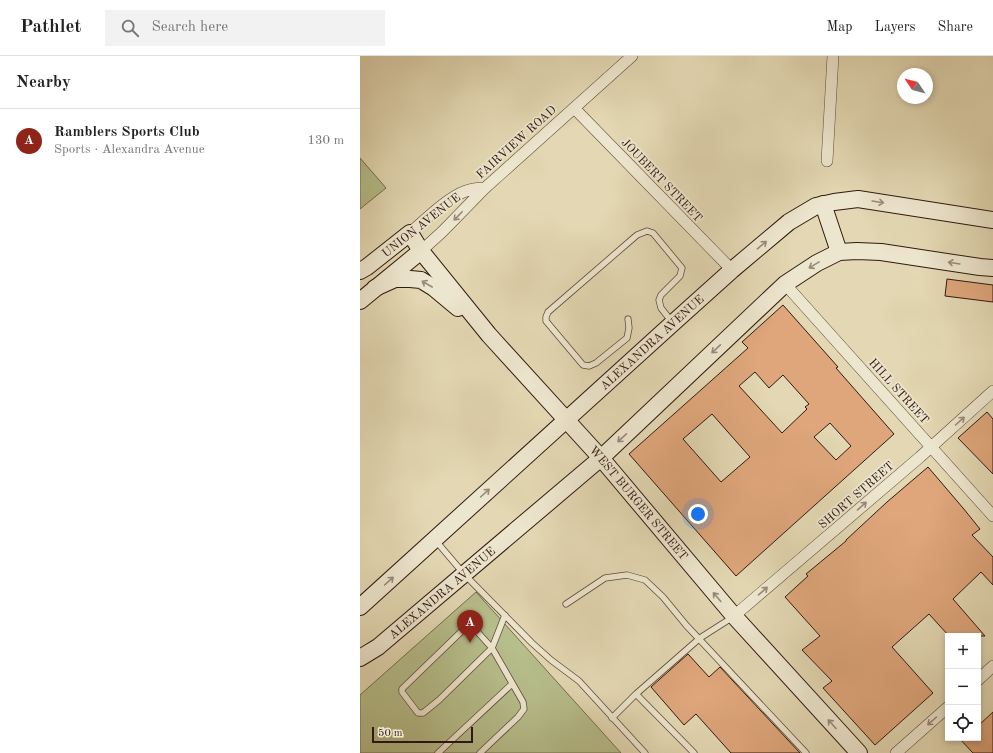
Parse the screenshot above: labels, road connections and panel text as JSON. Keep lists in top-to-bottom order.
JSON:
{
  "streets": {
    "main road": ["UNION AVENUE", "ALEXANDRA AVENUE", "WEST BURGER STREET"],
    "street": [
      "FAIRVIEW ROAD",
      "JOUBERT STREET",
      "HILL STREET",
      "SHORT STREET"
    ]
  },
  "crossings": [
    ["FAIRVIEW ROAD", "JOUBERT STREET"],
    ["FAIRVIEW ROAD", "UNION AVENUE"],
    ["FAIRVIEW ROAD", "WEST BURGER STREET"],
    ["JOUBERT STREET", "ALEXANDRA AVENUE"],
    ["UNION AVENUE", "WEST BURGER STREET"],
    ["ALEXANDRA AVENUE", "HILL STREET"],
    ["ALEXANDRA AVENUE", "WEST BURGER STREET"],
    ["HILL STREET", "SHORT STREET"],
    ["SHORT STREET", "WEST BURGER STREET"]
  ],
  "one_way": ["SHORT STREET", "WEST BURGER STREET"],
  "scale_bar": "50 m",
  "north": "top left",
  "page": {
    "header": "Pathlet",
    "search": "Search here",
    "nav": ["Map", "Layers", "Share"],
    "heading": "Nearby",
    "list": [
      {
        "mark": "A",
        "name": "Ramblers Sports Club",
        "note": "Sports · Alexandra Avenue",
        "value": "130 m"
      }
    ],
    "pins": "A",
    "map_buttons": ["+", "−"],
    "scale": "50 m"
  }
}
